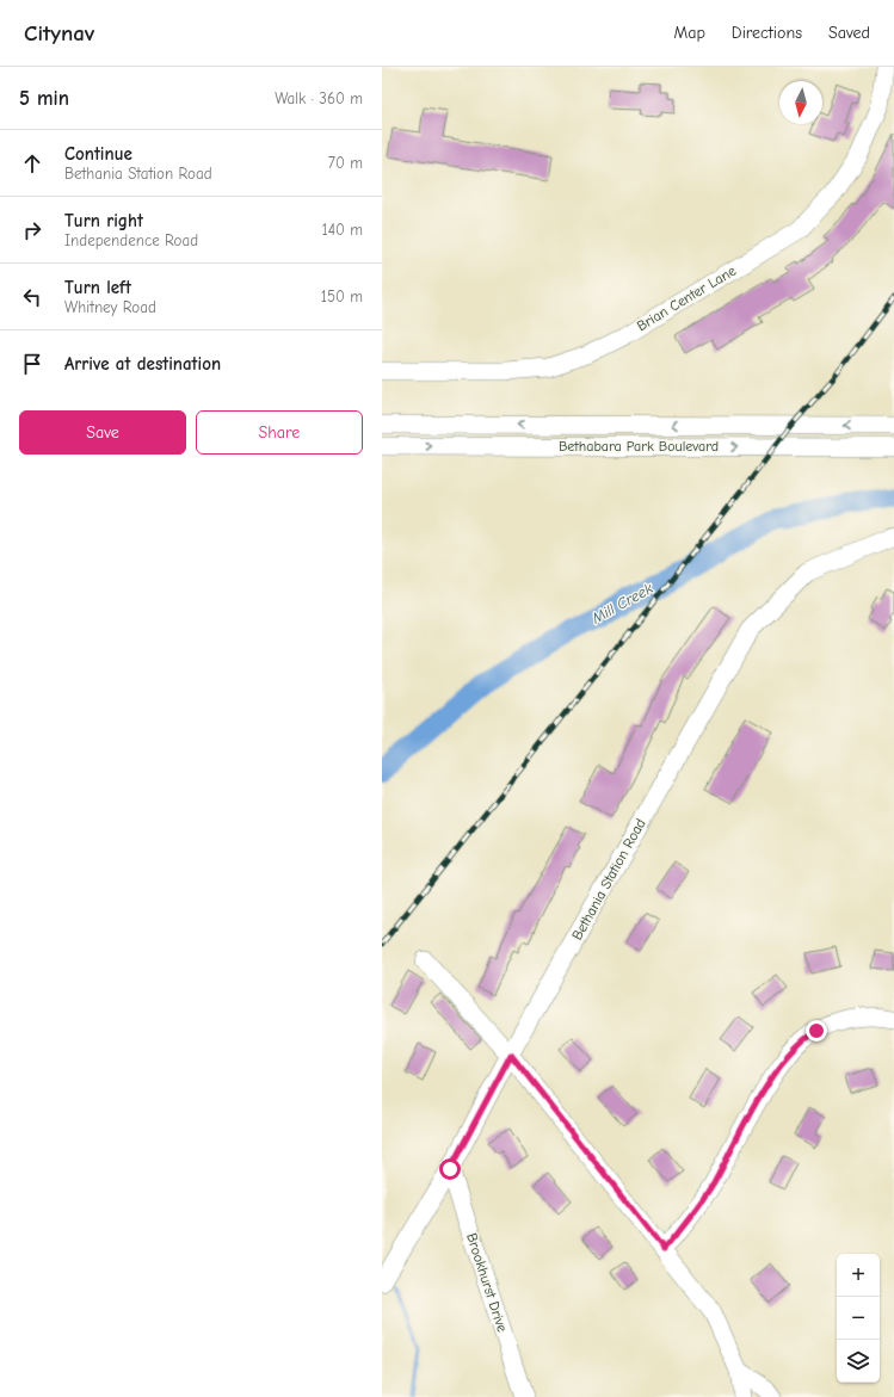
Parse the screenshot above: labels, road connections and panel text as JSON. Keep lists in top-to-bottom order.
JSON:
{
  "streets": {
    "street": [
      "Brian Center Lane",
      "Bethabara Park Boulevard",
      "Bethania Station Road",
      "Brookhurst Drive"
    ]
  },
  "crossings": [
    ["Bethania Station Road", "Brookhurst Drive"]
  ],
  "water": ["Mill Creek"],
  "north": "bottom",
  "page": {
    "header": "Citynav",
    "nav": ["Map", "Directions", "Saved"],
    "heading": ["5 min", "Walk · 360 m"],
    "list": [
      ["Continue", "Bethania Station Road", "70 m"],
      ["Turn right", "Independence Road", "140 m"],
      ["Turn left", "Whitney Road", "150 m"],
      "Arrive at destination"
    ],
    "buttons": ["Save", "Share"],
    "map_buttons": ["+", "−"]
  }
}
